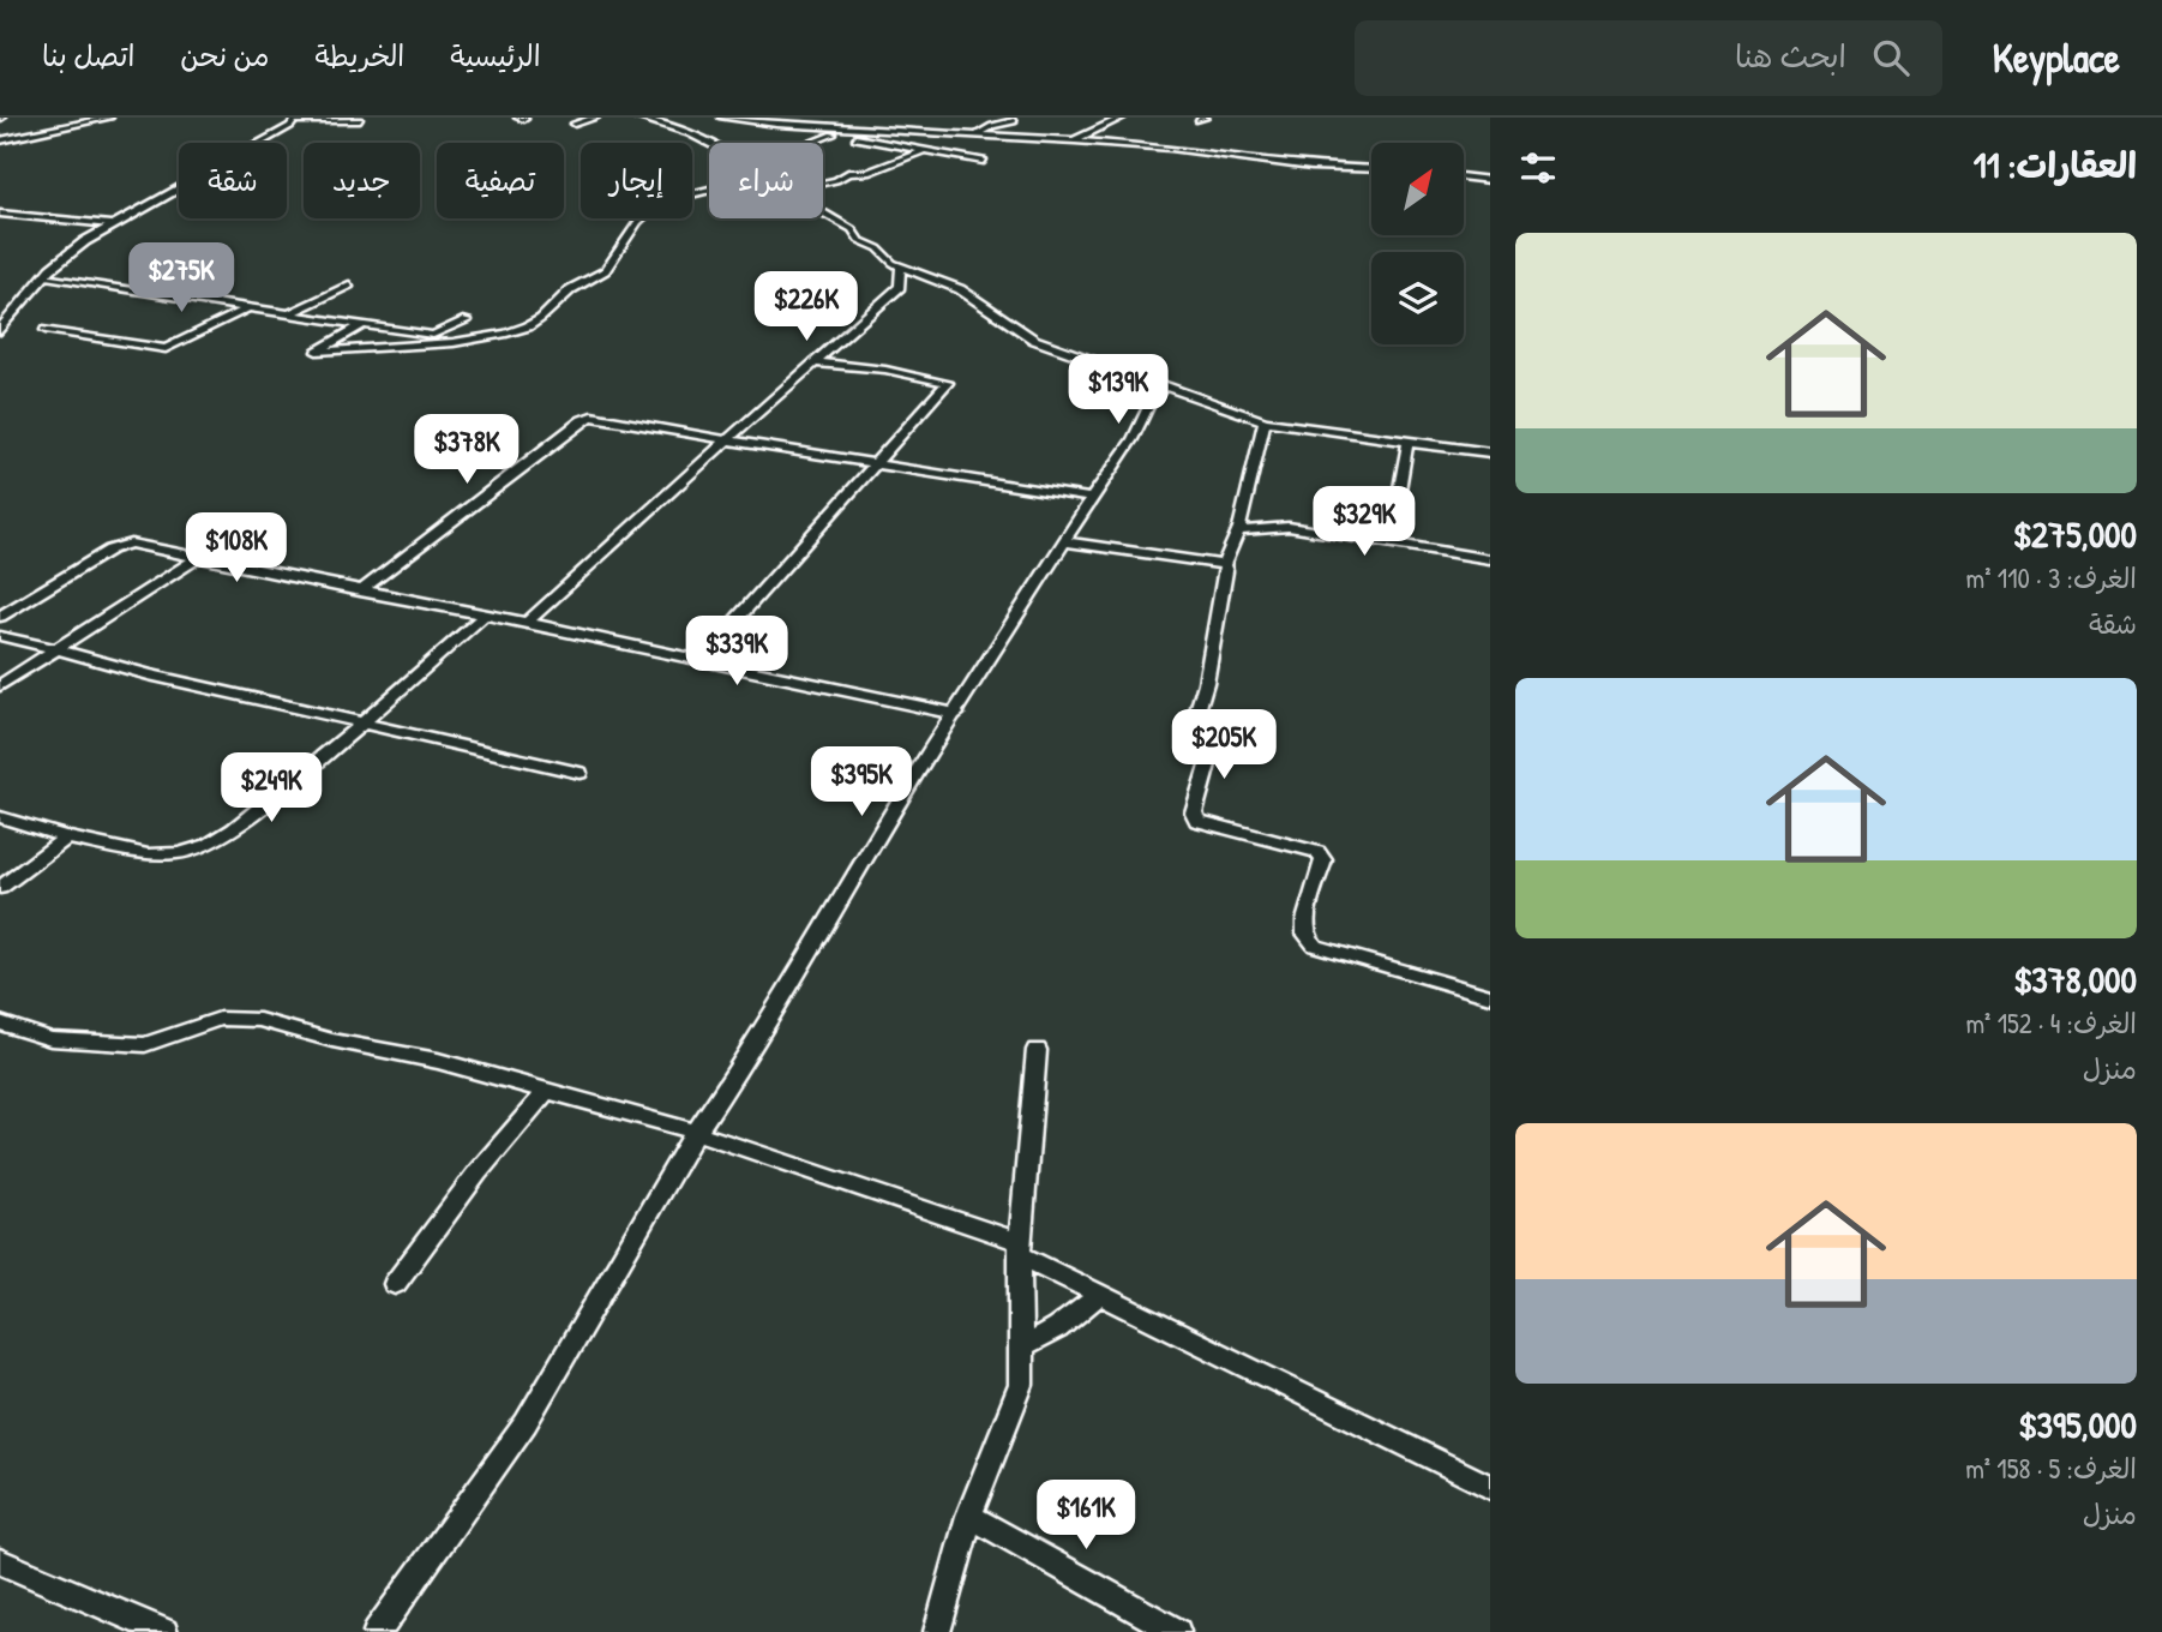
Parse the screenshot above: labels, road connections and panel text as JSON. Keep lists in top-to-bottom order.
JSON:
{
  "north": "top right",
  "page": {
    "header": "Keyplace",
    "search": "ابحث هنا",
    "nav": [
      "الرئيسية",
      "الخريطة",
      "من نحن",
      "اتصل بنا"
    ],
    "heading": "العقارات: 11",
    "chip": [
      "شراء",
      "إيجار",
      "تصفية",
      "جديد",
      "شقة"
    ],
    "list": [
      {
        "name": "$275,000",
        "note": "الغرف: 3 · 110 m² · شقة"
      },
      {
        "name": "$378,000",
        "note": "الغرف: 4 · 152 m² · منزل"
      },
      {
        "name": "$395,000",
        "note": "الغرف: 5 · 158 m² · منزل"
      }
    ],
    "price": [
      "$275K",
      "$226K",
      "$139K",
      "$378K",
      "$329K",
      "$108K",
      "$339K",
      "$205K",
      "$395K",
      "$249K",
      "$161K"
    ]
  }
}
